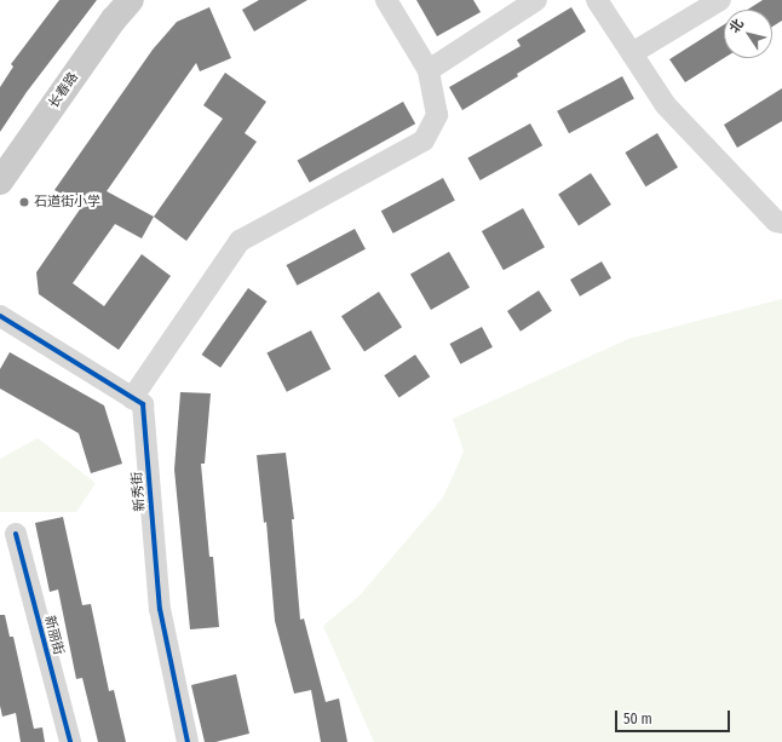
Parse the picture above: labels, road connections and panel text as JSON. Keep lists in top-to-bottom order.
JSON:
{
  "streets": {
    "main road": ["长春路"],
    "street": ["新秀街", "新丽街"]
  },
  "places": ["石道街小学"],
  "scale_bar": "50 m",
  "north": "top left"
}
